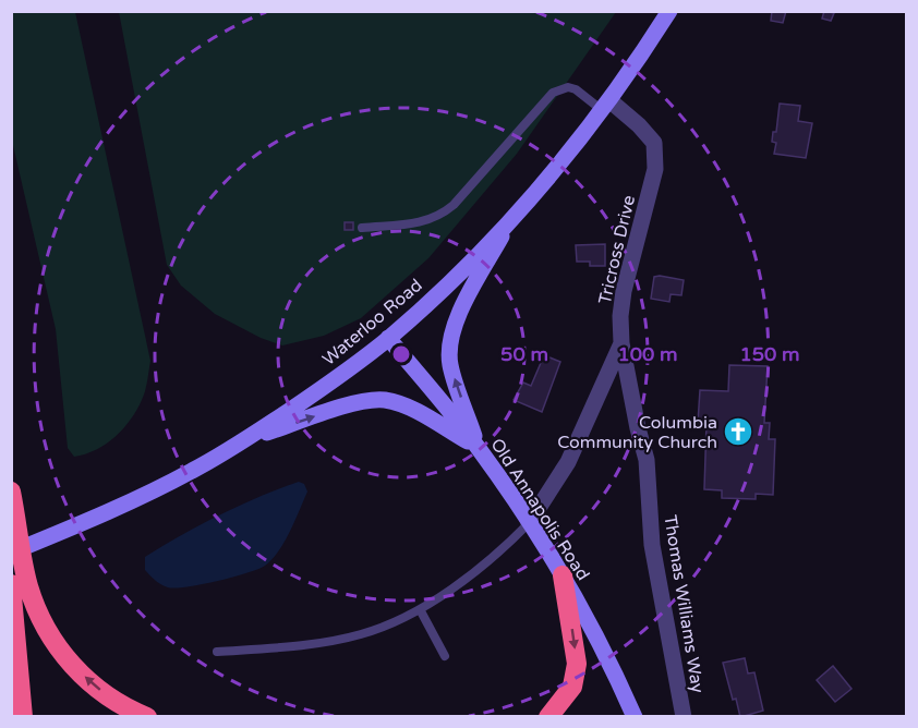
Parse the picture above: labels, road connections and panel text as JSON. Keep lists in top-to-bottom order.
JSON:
{
  "streets": {
    "main road": ["Waterloo Road", "Old Annapolis Road"],
    "street": ["Tricross Drive", "Thomas Williams Way"]
  },
  "crossings": [
    ["Tricross Drive", "Waterloo Road"],
    ["Tricross Drive", "Old Annapolis Road"],
    ["Tricross Drive", "Thomas Williams Way"],
    ["Waterloo Road", "Old Annapolis Road"]
  ],
  "places": {
    "church": ["Columbia Community Church"]
  },
  "rings": ["50 m", "100 m", "150 m"]
}
